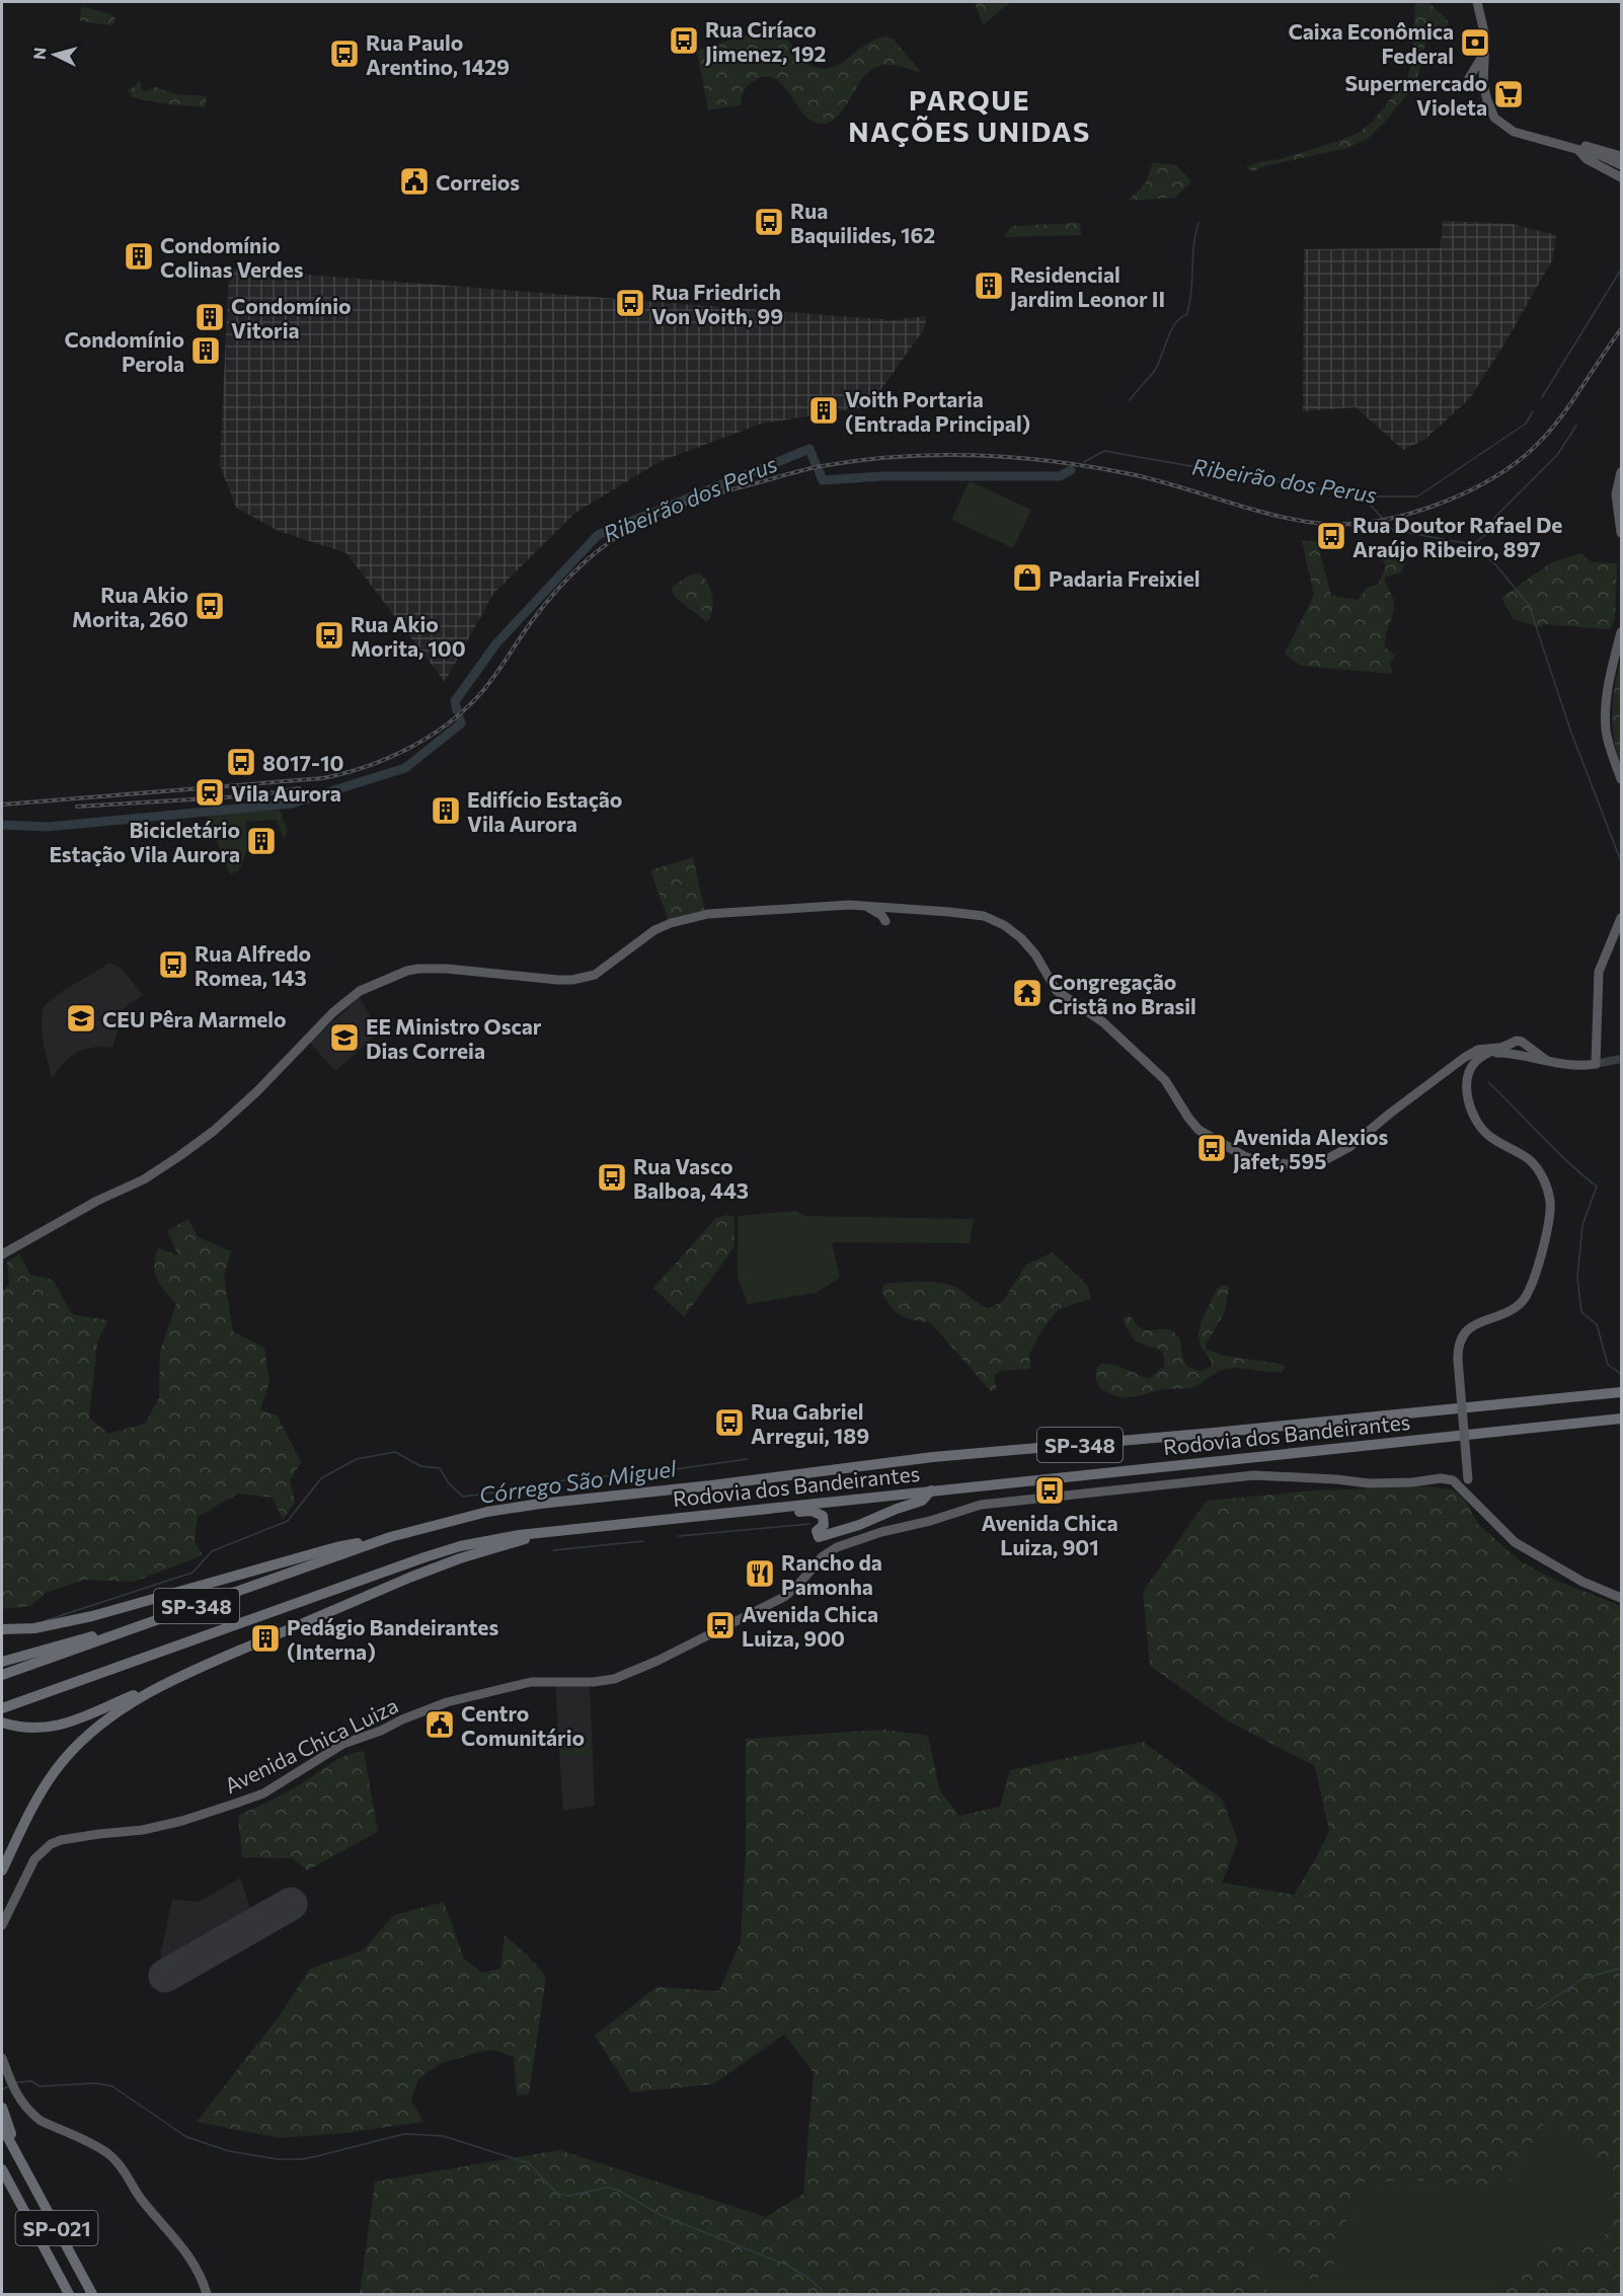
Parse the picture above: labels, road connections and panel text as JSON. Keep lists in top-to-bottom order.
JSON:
{
  "streets": {
    "highway": ["Rodovia dos Bandeirantes", "SP-348", "SP-021"],
    "main road": ["Avenida Chica Luiza"]
  },
  "districts": ["PARQUE NAÇÕES UNIDAS"],
  "water": ["Ribeirão dos Perus", "Córrego São Miguel"],
  "places": {
    "bus stop": [
      "Rua Ciríaco Jimenez, 192",
      "Rua Paulo Arentino, 1429",
      "Rua Baquilides, 162",
      "Rua Friedrich Von Voith, 99",
      "Rua Doutor Rafael De Araújo Ribeiro, 897",
      "Rua Akio Morita, 260",
      "Rua Akio Morita, 100",
      "8017-10",
      "Rua Alfredo Romea, 143",
      "Avenida Alexios Jafet, 595",
      "Rua Vasco Balboa, 443",
      "Rua Gabriel Arregui, 189",
      "Avenida Chica Luiza, 901",
      "Avenida Chica Luiza, 900"
    ],
    "bank": ["Caixa Econômica Federal"],
    "supermarket": ["Supermercado Violeta"],
    "public building": ["Correios", "Centro Comunitário"],
    "building": [
      "Condomínio Colinas Verdes",
      "Residencial Jardim Leonor II",
      "Condomínio Vitoria",
      "Condomínio Perola",
      "Voith Portaria (Entrada Principal)",
      "Edifício Estação Vila Aurora",
      "Bicicletário Estação Vila Aurora",
      "Pedágio Bandeirantes (Interna)"
    ],
    "shop": ["Padaria Freixiel"],
    "station": ["Vila Aurora"],
    "temple": ["Congregação Cristã no Brasil"],
    "school or university": ["CEU Pêra Marmelo", "EE Ministro Oscar Dias Correia"],
    "restaurant": ["Rancho da Pamonha"]
  },
  "north": "left"
}
